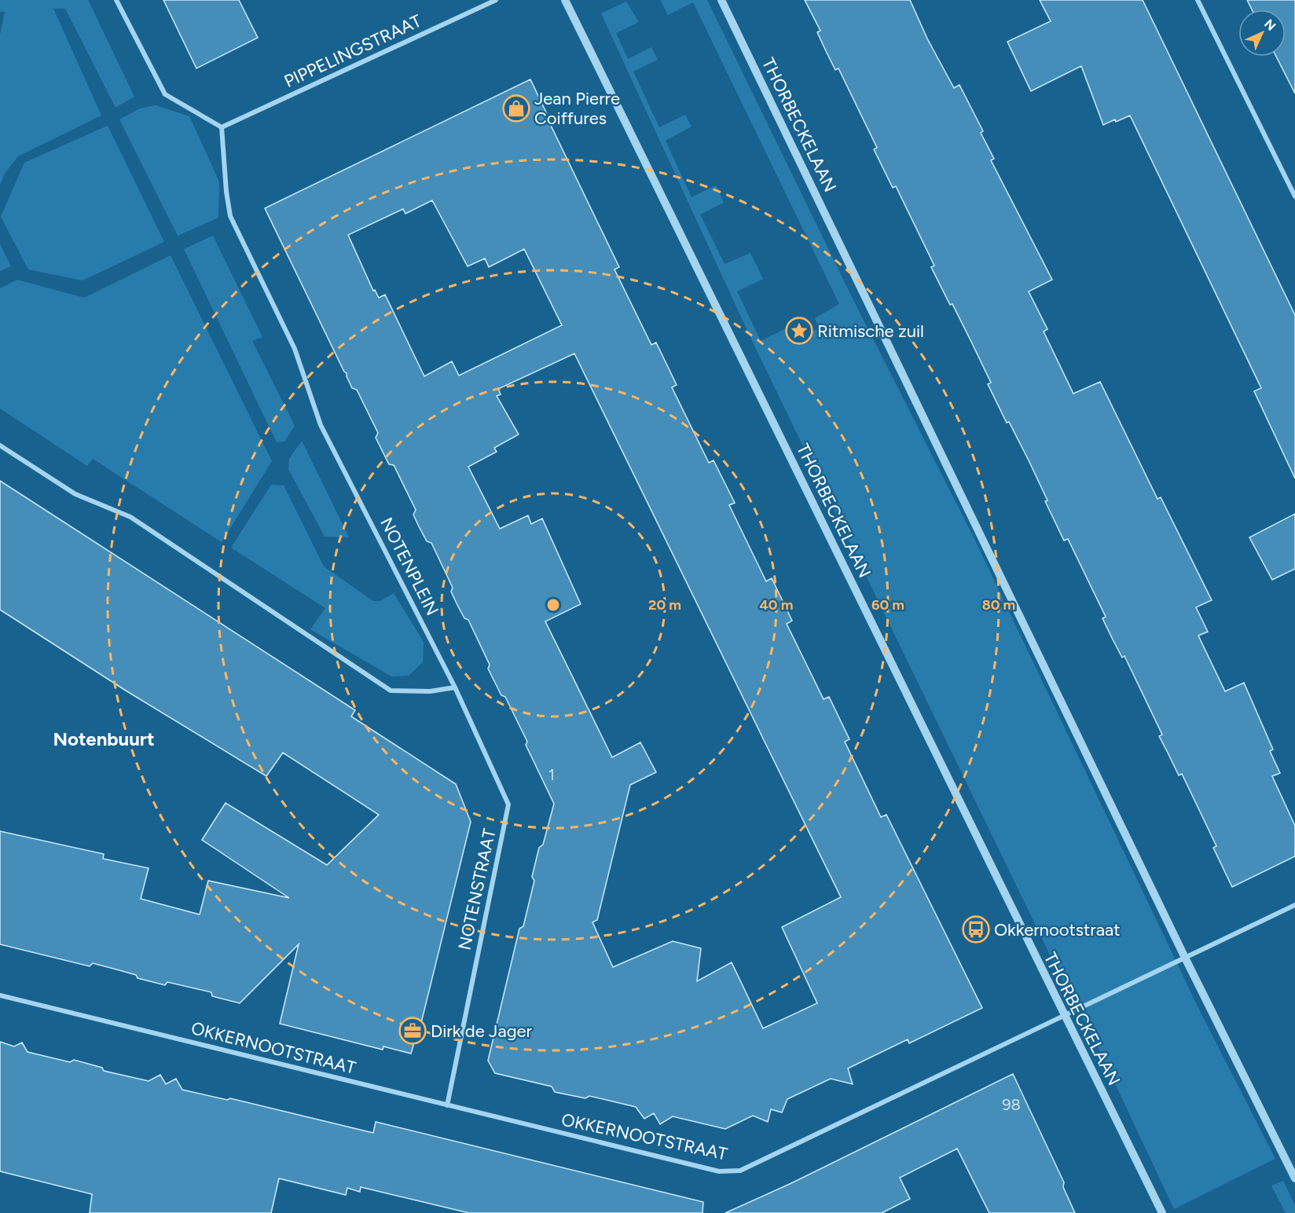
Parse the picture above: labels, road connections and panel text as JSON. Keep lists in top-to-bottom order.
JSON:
{
  "streets": {
    "street": [
      "PIPPELINGSTRAAT",
      "THORBECKELAAN",
      "NOTENPLEIN",
      "NOTENSTRAAT",
      "OKKERNOOTSTRAAT"
    ]
  },
  "crossings": [
    ["PIPPELINGSTRAAT", "NOTENPLEIN"],
    ["THORBECKELAAN", "OKKERNOOTSTRAAT"],
    ["NOTENPLEIN", "NOTENSTRAAT"],
    ["NOTENSTRAAT", "OKKERNOOTSTRAAT"]
  ],
  "districts": ["Notenbuurt"],
  "places": {
    "shop": ["Jean Pierre Coiffures"],
    "place": ["Ritmische zuil"],
    "bus stop": ["Okkernootstraat"],
    "office": ["Dirk de Jager"]
  },
  "house_numbers": ["1", "98"],
  "north": "top right",
  "rings": [
    "20 m",
    "40 m",
    "60 m",
    "80 m"
  ]
}
